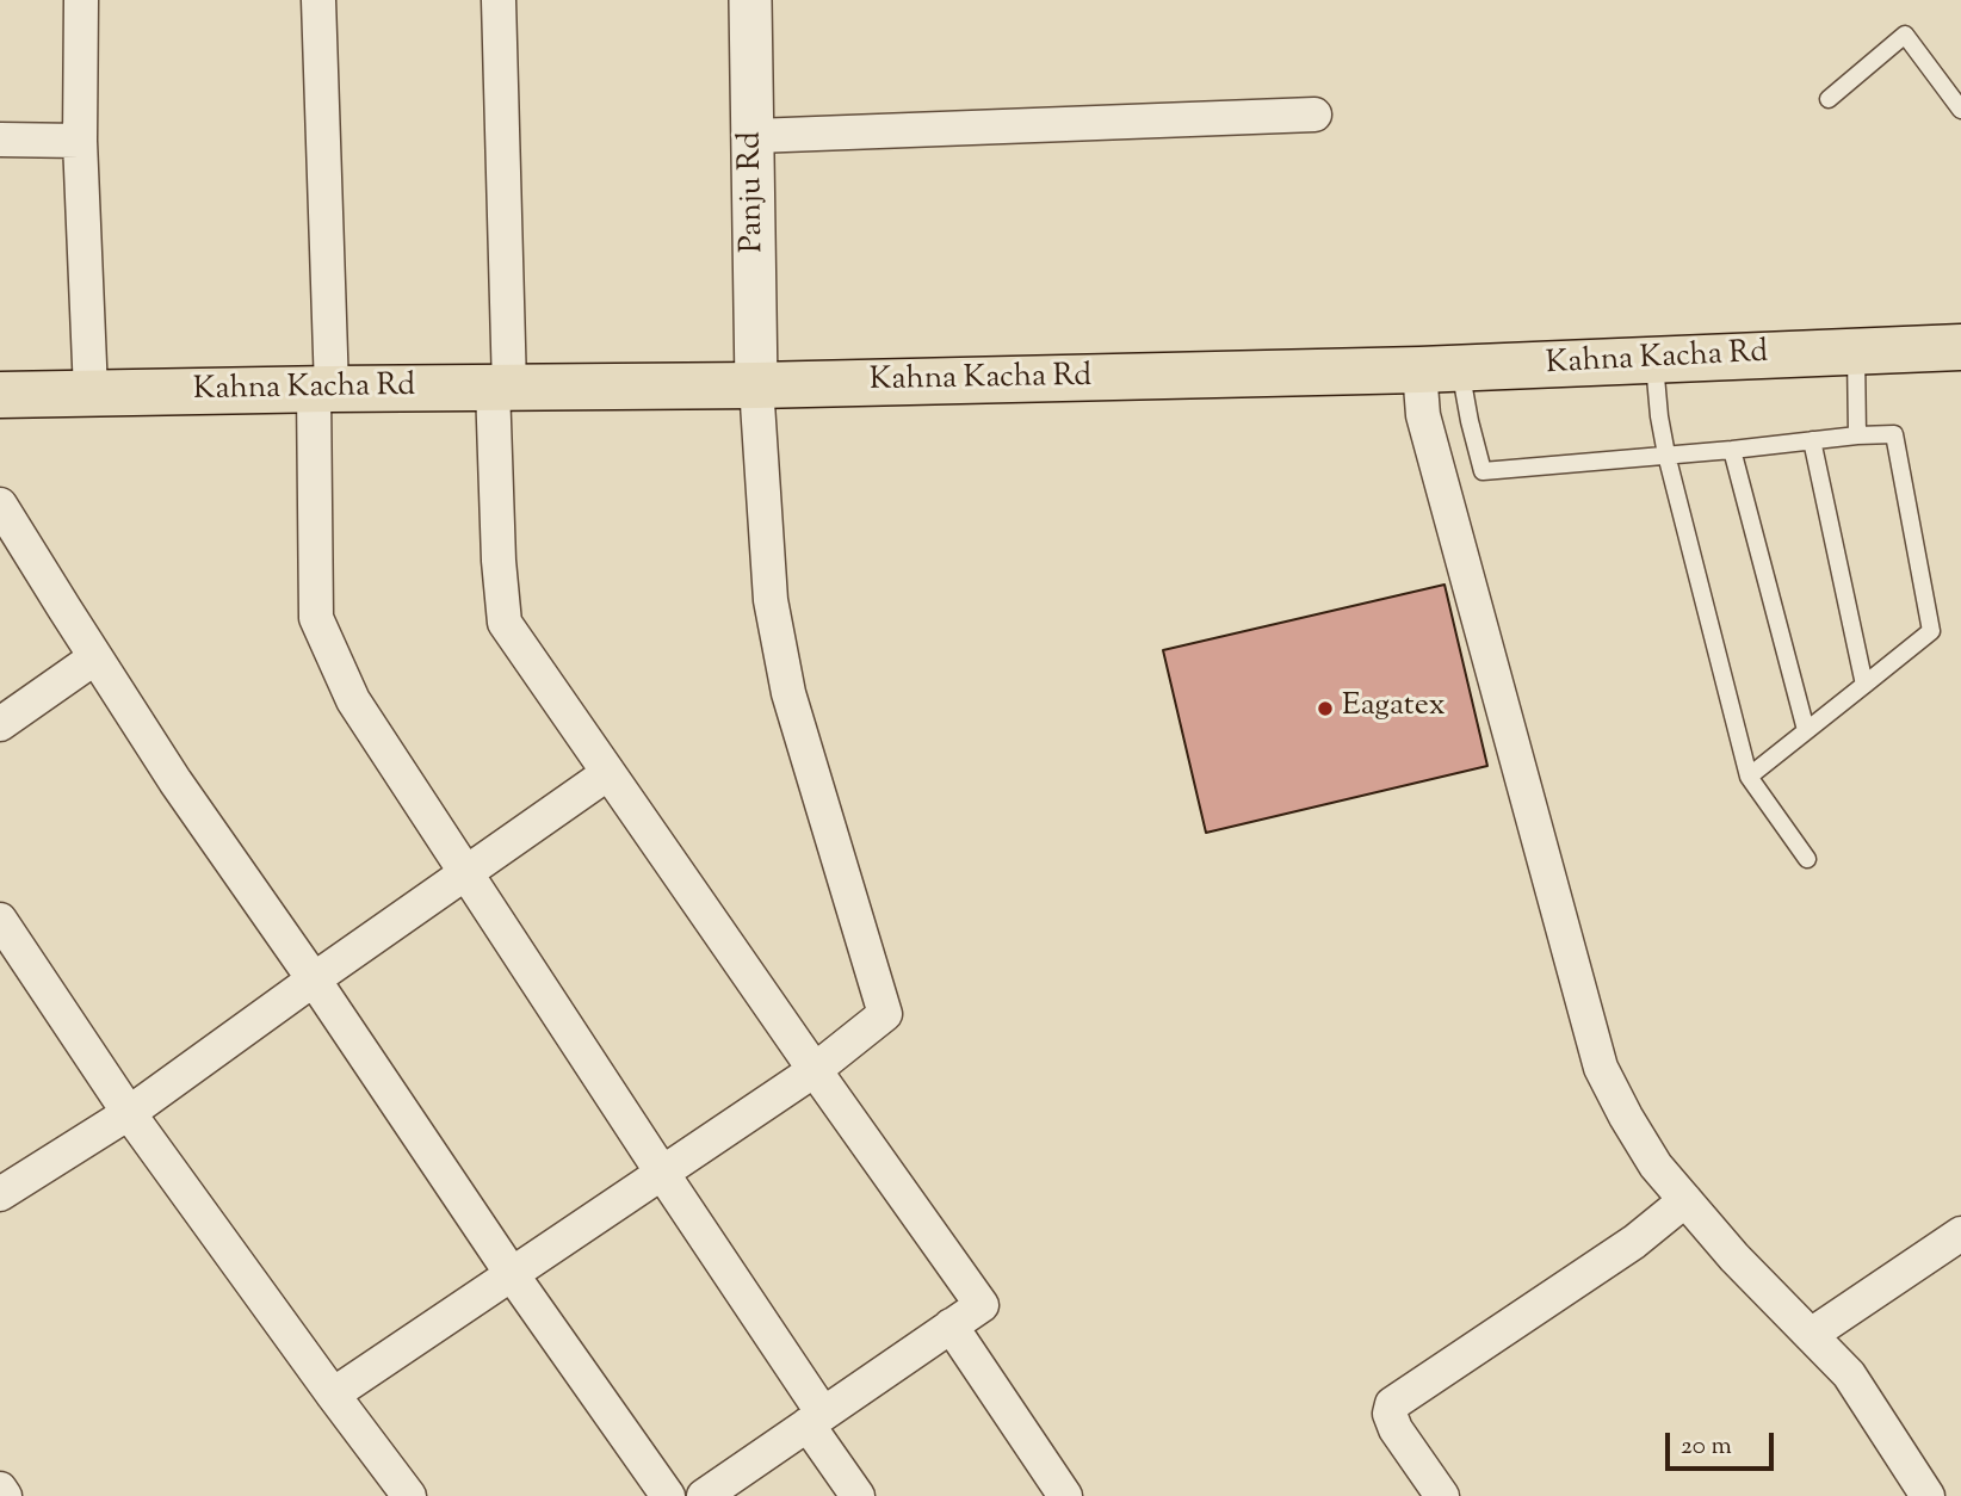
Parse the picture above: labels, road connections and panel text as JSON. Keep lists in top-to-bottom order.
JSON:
{
  "streets": {
    "main road": ["Kahna Kacha Rd"],
    "street": ["Panju Rd"]
  },
  "crossings": [
    ["Panju Rd", "Kahna Kacha Rd"]
  ],
  "places": ["Eagatex"],
  "scale_bar": "20 m"
}
